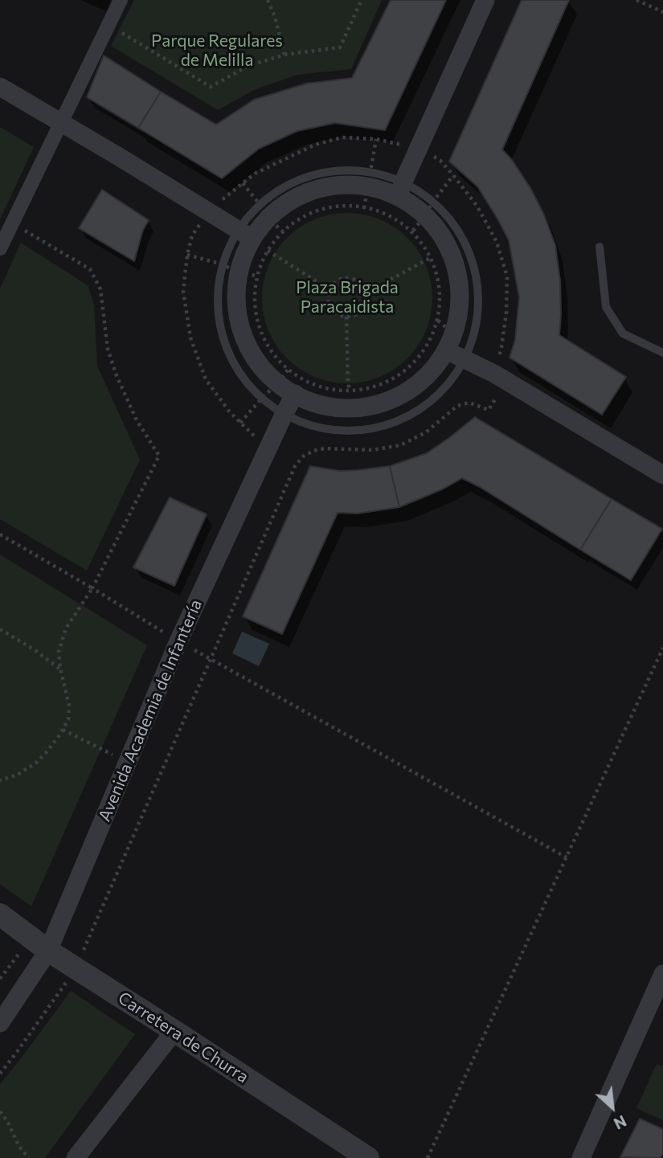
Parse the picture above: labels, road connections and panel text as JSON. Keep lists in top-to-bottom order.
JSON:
{
  "streets": {
    "street": ["Avenida Academia de Infantería", "Carretera de Churra"]
  },
  "crossings": [
    ["Avenida Academia de Infantería", "Carretera de Churra"]
  ],
  "parks": ["Parque Regulares de Melilla", "Plaza Brigada Paracaidista"],
  "north": "bottom right"
}
